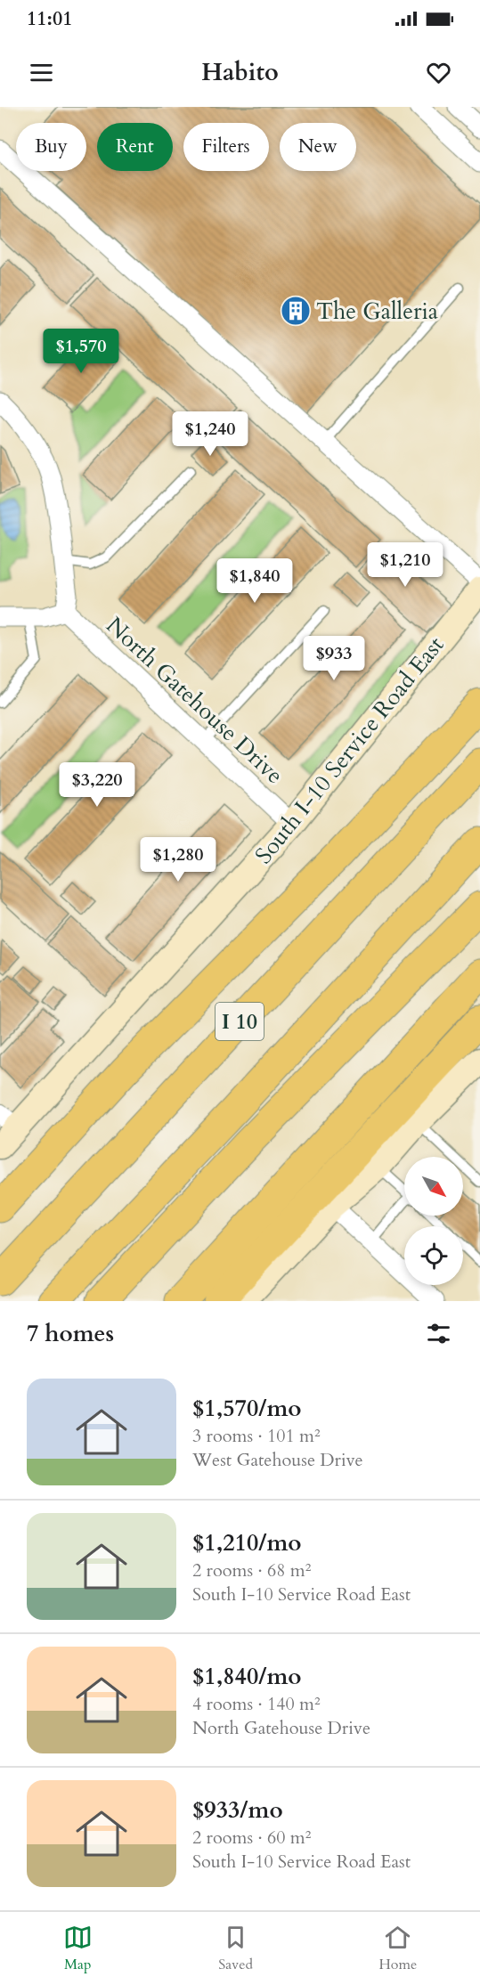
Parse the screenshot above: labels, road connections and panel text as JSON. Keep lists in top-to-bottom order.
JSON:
{
  "streets": {
    "highway": ["I 10"],
    "street": ["North Gatehouse Drive", "South I-10 Service Road East"]
  },
  "crossings": [
    ["North Gatehouse Drive", "South I-10 Service Road East"]
  ],
  "places": {
    "building": ["The Galleria"]
  },
  "north": "bottom right",
  "page": {
    "status": "11:01",
    "header": "Habito",
    "chip": [
      "Buy",
      "Rent",
      "Filters",
      "New"
    ],
    "price": [
      "$1,570",
      "$1,240",
      "$1,210",
      "$1,840",
      "$933",
      "$3,220",
      "$1,280"
    ],
    "heading": "7 homes",
    "list": [
      {
        "name": "$1,570/mo",
        "note": "3 rooms · 101 m² · West Gatehouse Drive"
      },
      {
        "name": "$1,210/mo",
        "note": "2 rooms · 68 m² · South I-10 Service Road East"
      },
      {
        "name": "$1,840/mo",
        "note": "4 rooms · 140 m² · North Gatehouse Drive"
      },
      {
        "name": "$933/mo",
        "note": "2 rooms · 60 m² · South I-10 Service Road East"
      }
    ],
    "tabs": ["Map", "Saved", "Home"]
  }
}
